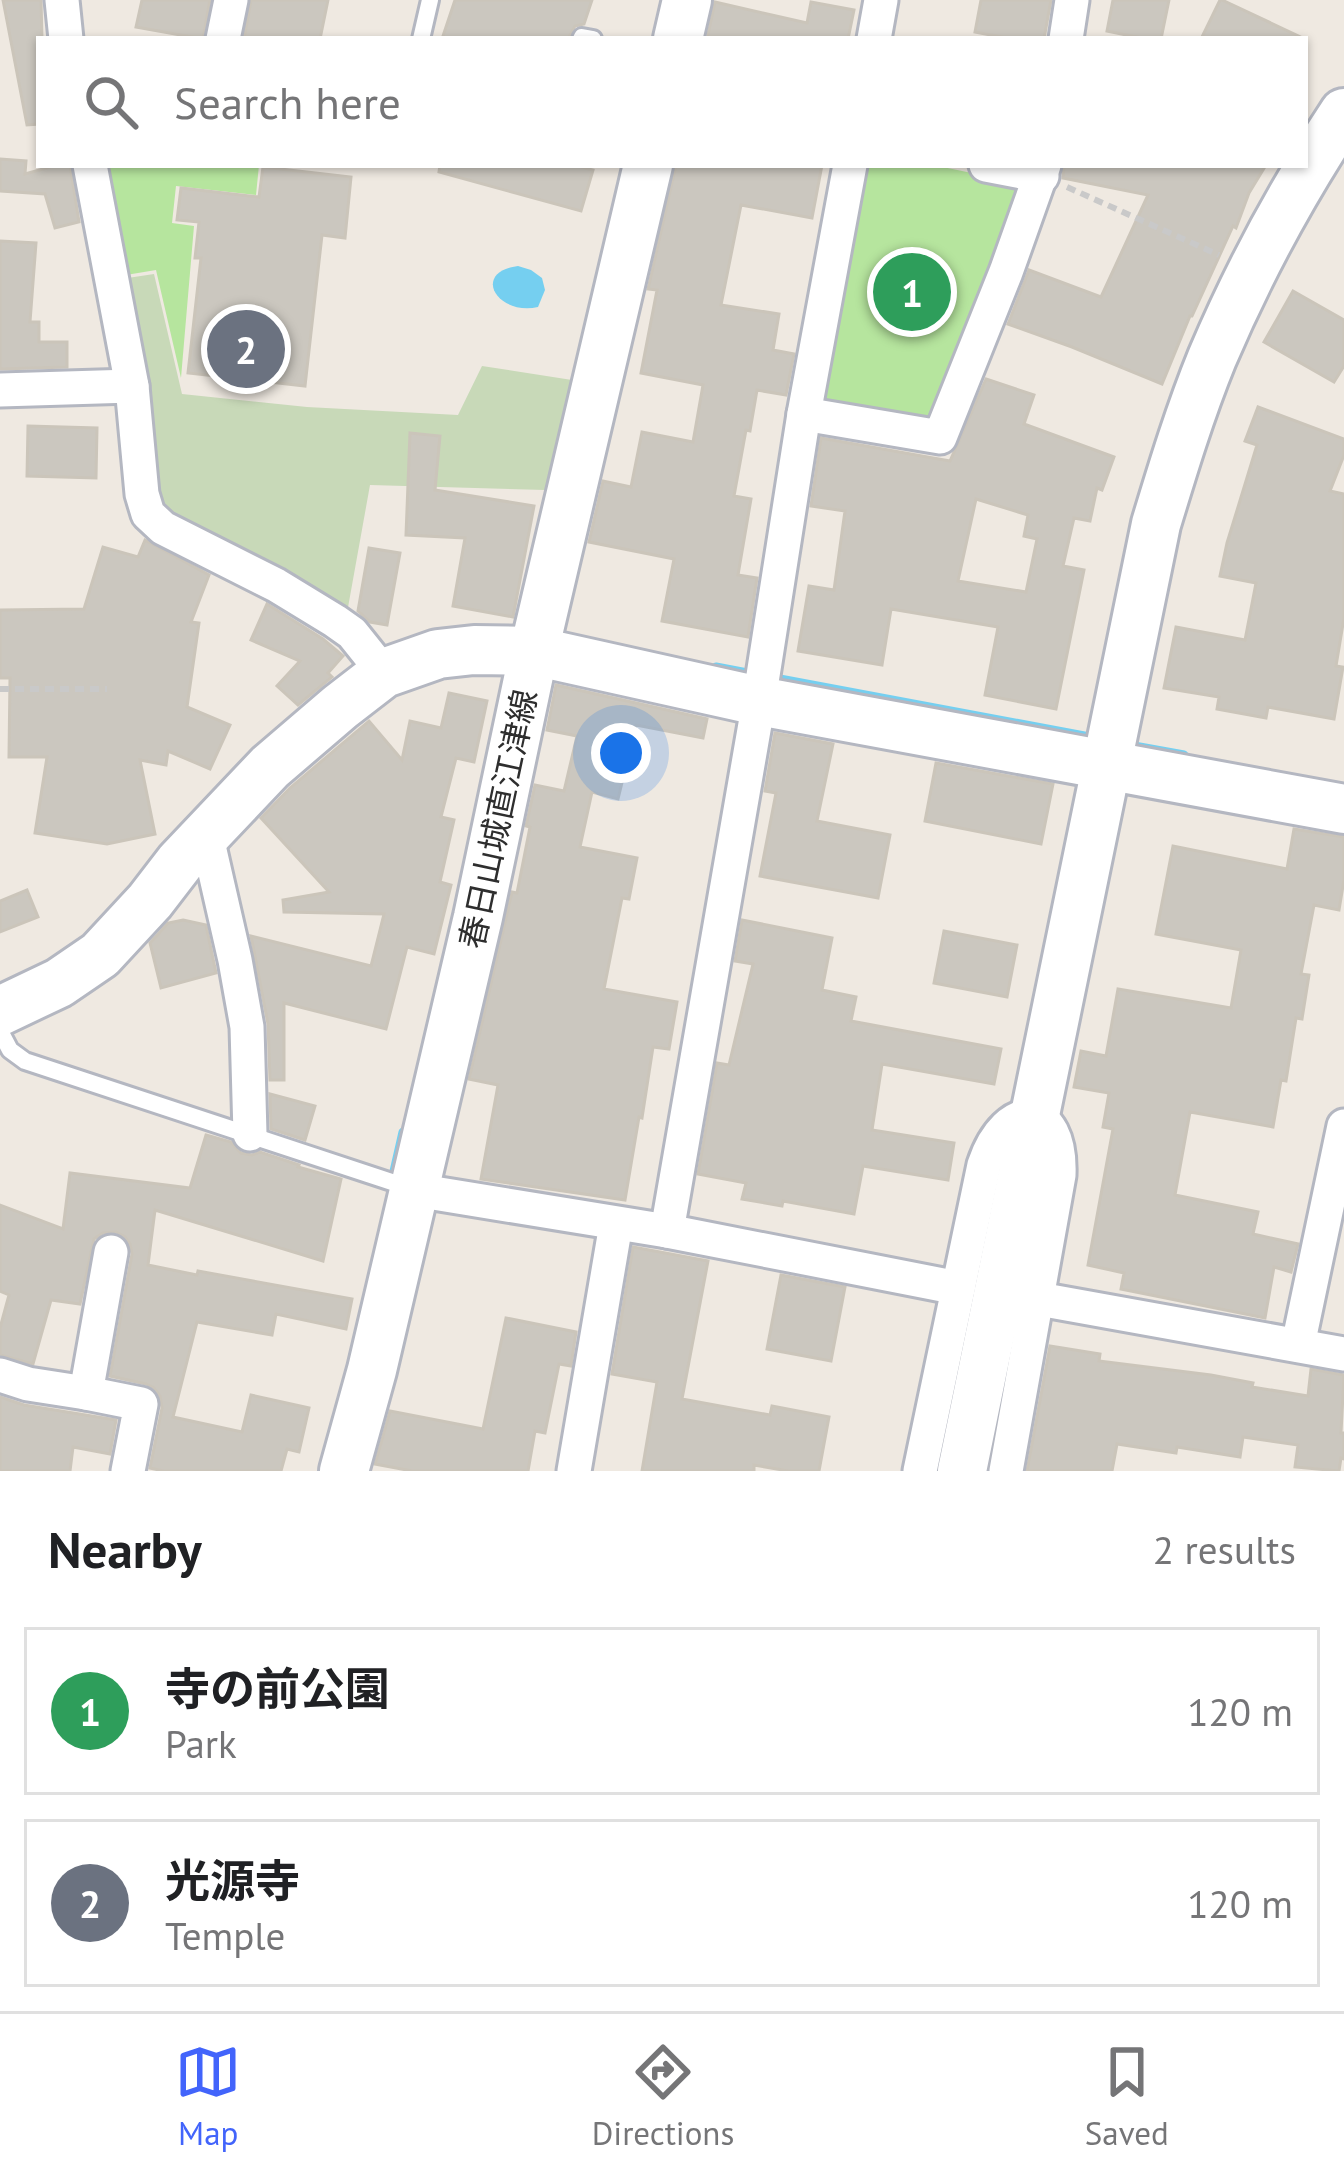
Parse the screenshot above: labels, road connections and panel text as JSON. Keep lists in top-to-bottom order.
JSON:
{
  "streets": {
    "street": ["春日山城直江津線"]
  },
  "page": {
    "search": "Search here",
    "pins": ["1", "2"],
    "heading": ["Nearby", "2 results"],
    "list": [
      {
        "mark": "1",
        "name": "寺の前公園",
        "note": "Park",
        "value": "120 m"
      },
      {
        "mark": "2",
        "name": "光源寺",
        "note": "Temple",
        "value": "120 m"
      }
    ],
    "nav": ["Map", "Directions", "Saved"]
  }
}
